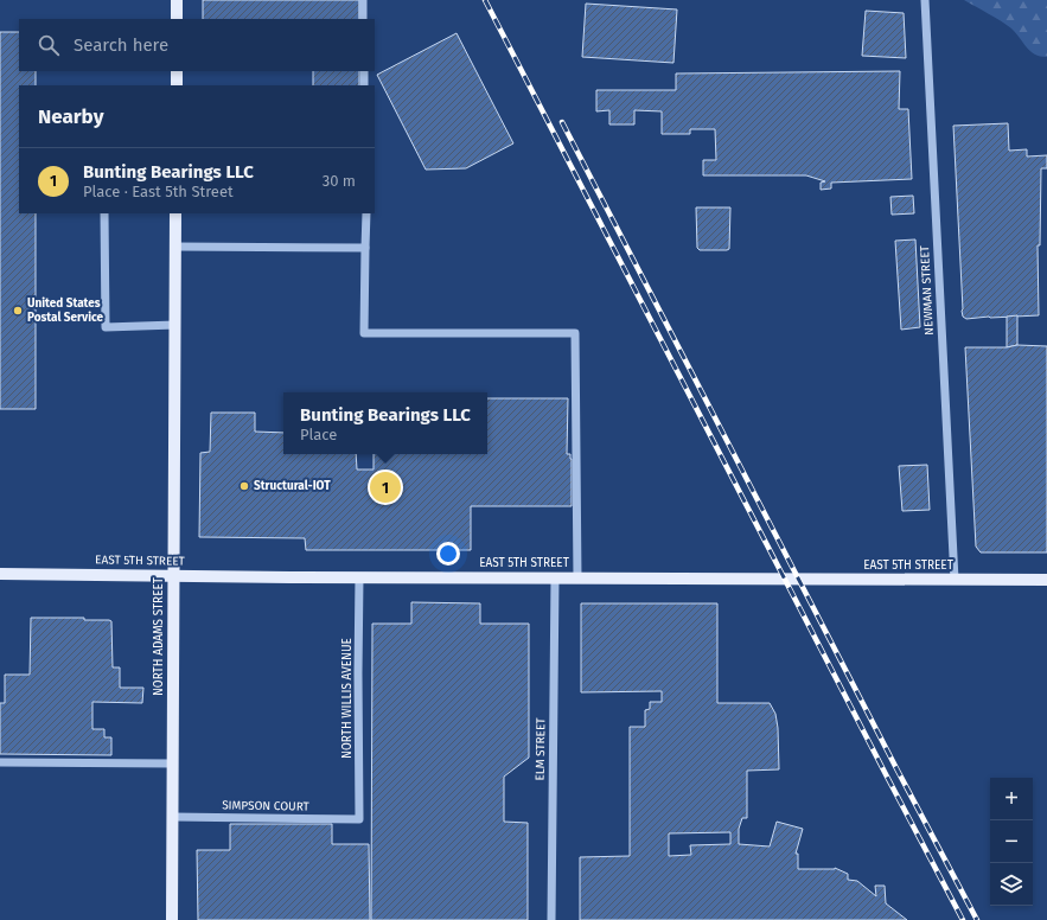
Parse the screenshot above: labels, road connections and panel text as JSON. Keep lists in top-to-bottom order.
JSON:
{
  "streets": {
    "main road": ["EAST 5TH STREET", "NORTH ADAMS STREET"],
    "street": [
      "NEWMAN STREET",
      "NORTH WILLIS AVENUE",
      "ELM STREET",
      "SIMPSON COURT"
    ]
  },
  "crossings": [
    ["NEWMAN STREET", "EAST 5TH STREET"],
    ["EAST 5TH STREET", "NORTH ADAMS STREET"],
    ["EAST 5TH STREET", "NORTH WILLIS AVENUE"],
    ["EAST 5TH STREET", "ELM STREET"],
    ["NORTH ADAMS STREET", "SIMPSON COURT"],
    ["NORTH WILLIS AVENUE", "SIMPSON COURT"]
  ],
  "places": ["United States Postal Service", "Structural-IOT"],
  "page": {
    "search": "Search here",
    "heading": "Nearby",
    "list": [
      {
        "mark": "1",
        "name": "Bunting Bearings LLC",
        "note": "Place · East 5th Street",
        "value": "30 m"
      }
    ],
    "popup": ["Bunting Bearings LLC", "Place"],
    "pins": "1",
    "map_buttons": ["+", "−"]
  }
}
